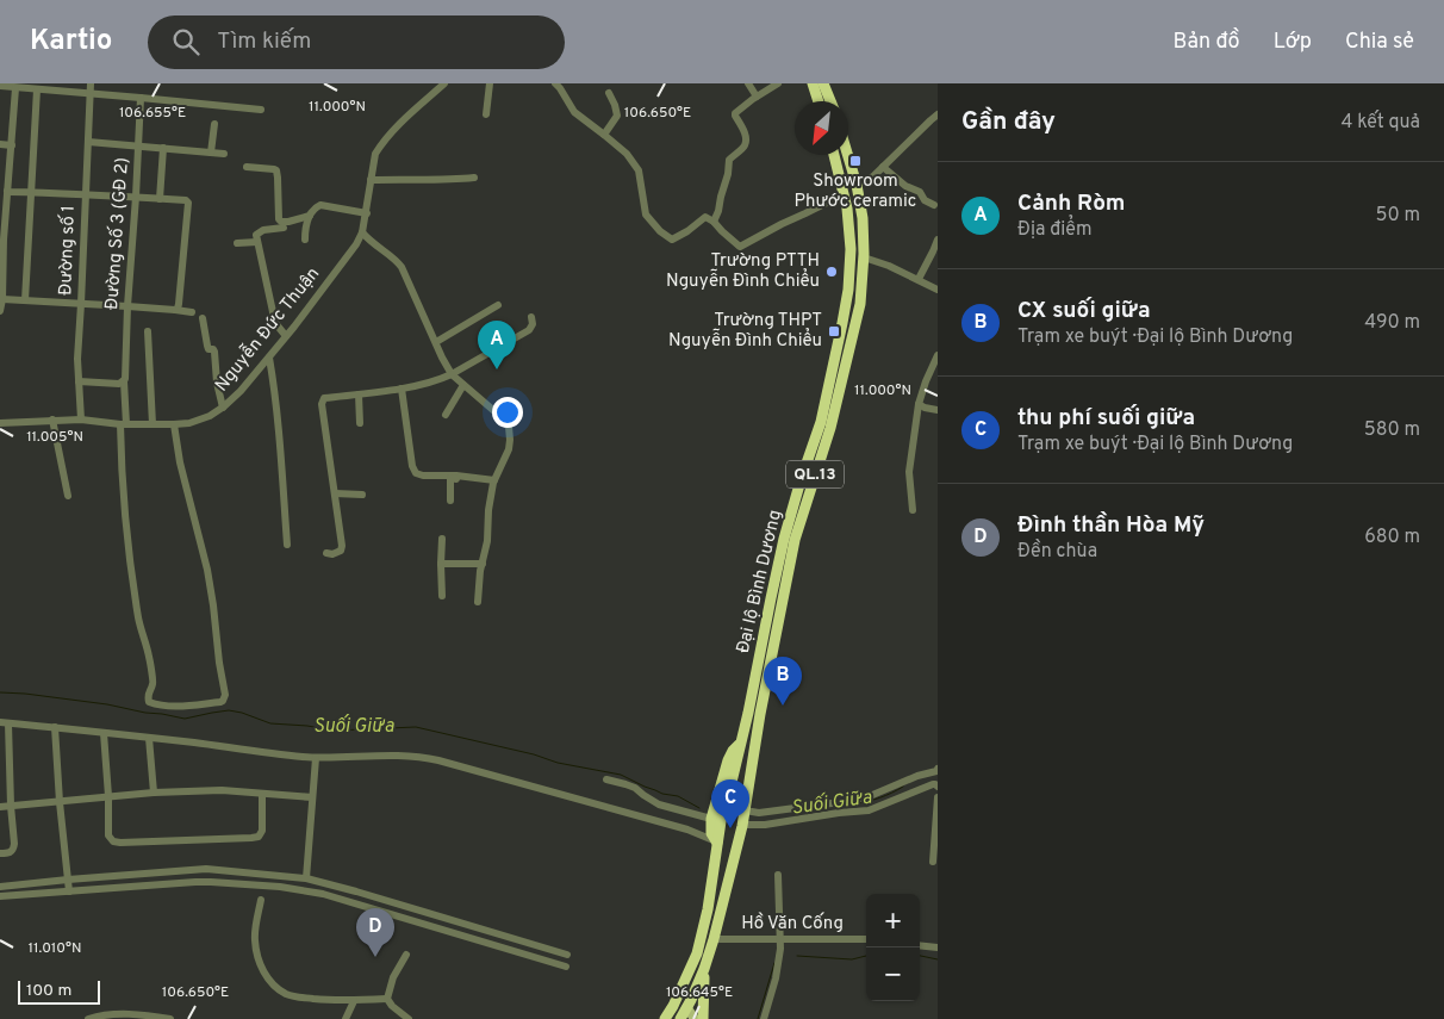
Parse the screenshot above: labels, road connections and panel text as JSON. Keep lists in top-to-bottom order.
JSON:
{
  "streets": {
    "highway": ["QL.13", "Đại lộ Bình Dương"],
    "street": [
      "Đường Số 3 (GĐ 2)",
      "Đường số 1",
      "Nguyễn Đức Thuận",
      "Hồ Văn Cống"
    ]
  },
  "crossings": [
    ["Đường Số 3 (GĐ 2)", "Nguyễn Đức Thuận"],
    ["Đường số 1", "Nguyễn Đức Thuận"],
    ["Đại lộ Bình Dương", "Hồ Văn Cống"]
  ],
  "water": ["Suối Giữa"],
  "places": {
    "transit": ["Showroom Phước ceramic", "Trường THPT Nguyễn Đình Chiểu"],
    "other": ["Trường PTTH Nguyễn Đình Chiểu"]
  },
  "scale_bar": "100 m",
  "north": "bottom left",
  "page": {
    "header": "Kartio",
    "search": "Tìm kiếm",
    "nav": ["Bản đồ", "Lớp", "Chia sẻ"],
    "heading": ["Gần đây", "4 kết quả"],
    "list": [
      {
        "mark": "A",
        "name": "Cảnh Ròm",
        "note": "Địa điểm",
        "value": "50 m"
      },
      {
        "mark": "B",
        "name": "CX suối giữa",
        "note": "Trạm xe buýt · Đại lộ Bình Dương",
        "value": "490 m"
      },
      {
        "mark": "C",
        "name": "thu phí suối giữa",
        "note": "Trạm xe buýt · Đại lộ Bình Dương",
        "value": "580 m"
      },
      {
        "mark": "D",
        "name": "Đình thần Hòa Mỹ",
        "note": "Đền chùa",
        "value": "680 m"
      }
    ],
    "pins": [
      "A",
      "B",
      "C",
      "D"
    ],
    "map_buttons": ["+", "−"],
    "scale": "100 m"
  },
  "coordinates": [
    "11.000°N",
    "106.655°E",
    "106.650°E",
    "11.005°N",
    "11.010°N",
    "106.645°E"
  ]
}
